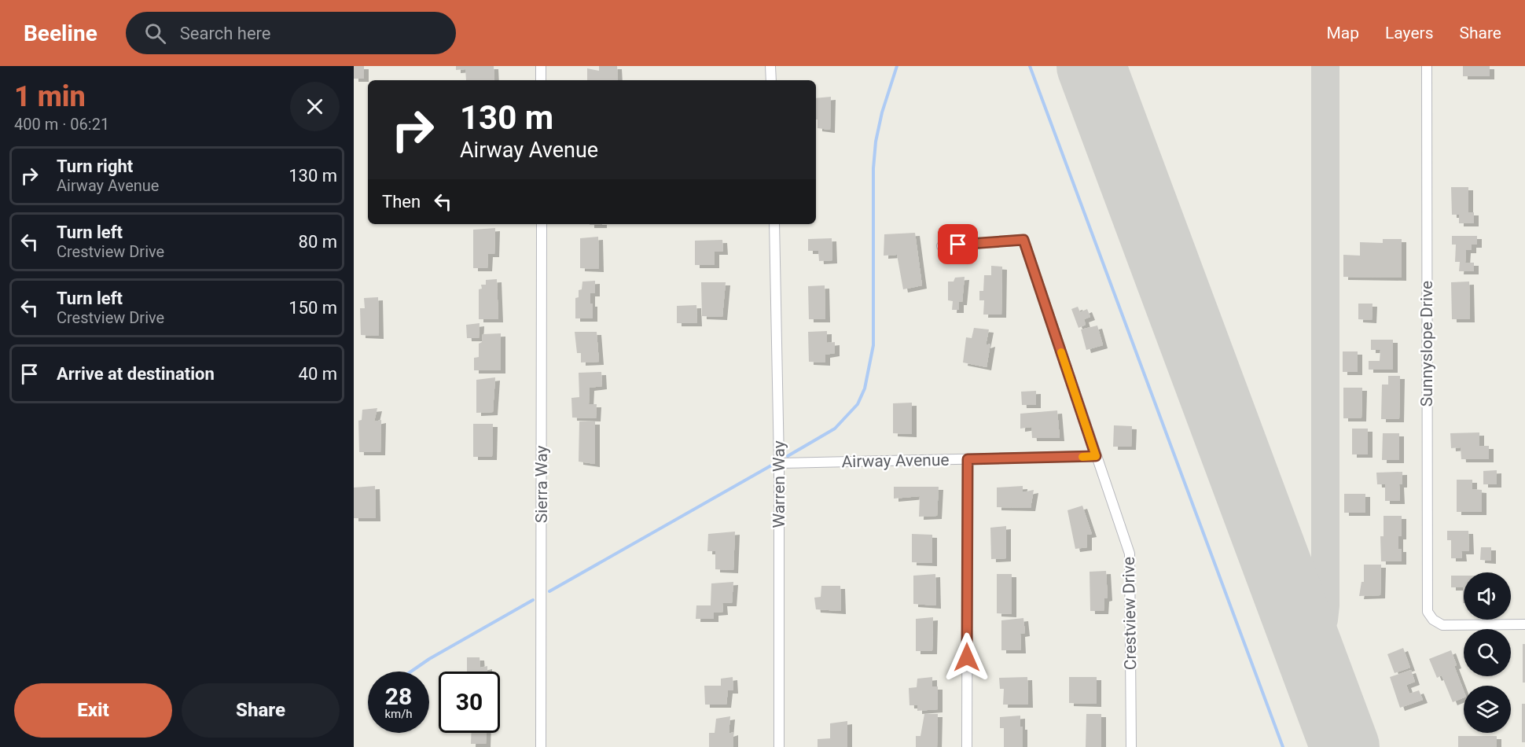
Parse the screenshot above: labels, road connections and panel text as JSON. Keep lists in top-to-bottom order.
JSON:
{
  "streets": {
    "street": [
      "Sunnyslope Drive",
      "Airway Avenue",
      "Sierra Way",
      "Warren Way",
      "Crestview Drive"
    ]
  },
  "crossings": [
    ["Airway Avenue", "Warren Way"],
    ["Airway Avenue", "Crestview Drive"]
  ],
  "page": {
    "header": "Beeline",
    "search": "Search here",
    "nav": ["Map", "Layers", "Share"],
    "heading": ["1 min", "400 m · 06:21"],
    "turn": ["130 m", "Airway Avenue"],
    "list": [
      {
        "name": "Turn right",
        "note": "Airway Avenue",
        "value": "130 m"
      },
      {
        "name": "Turn left",
        "note": "Crestview Drive",
        "value": "80 m"
      },
      {
        "name": "Turn left",
        "note": "Crestview Drive",
        "value": "150 m"
      },
      {
        "name": "Arrive at destination",
        "value": "40 m"
      }
    ],
    "then": "Then",
    "speed": "28 km/h",
    "limit": "30",
    "buttons": ["Exit", "Share"]
  }
}
